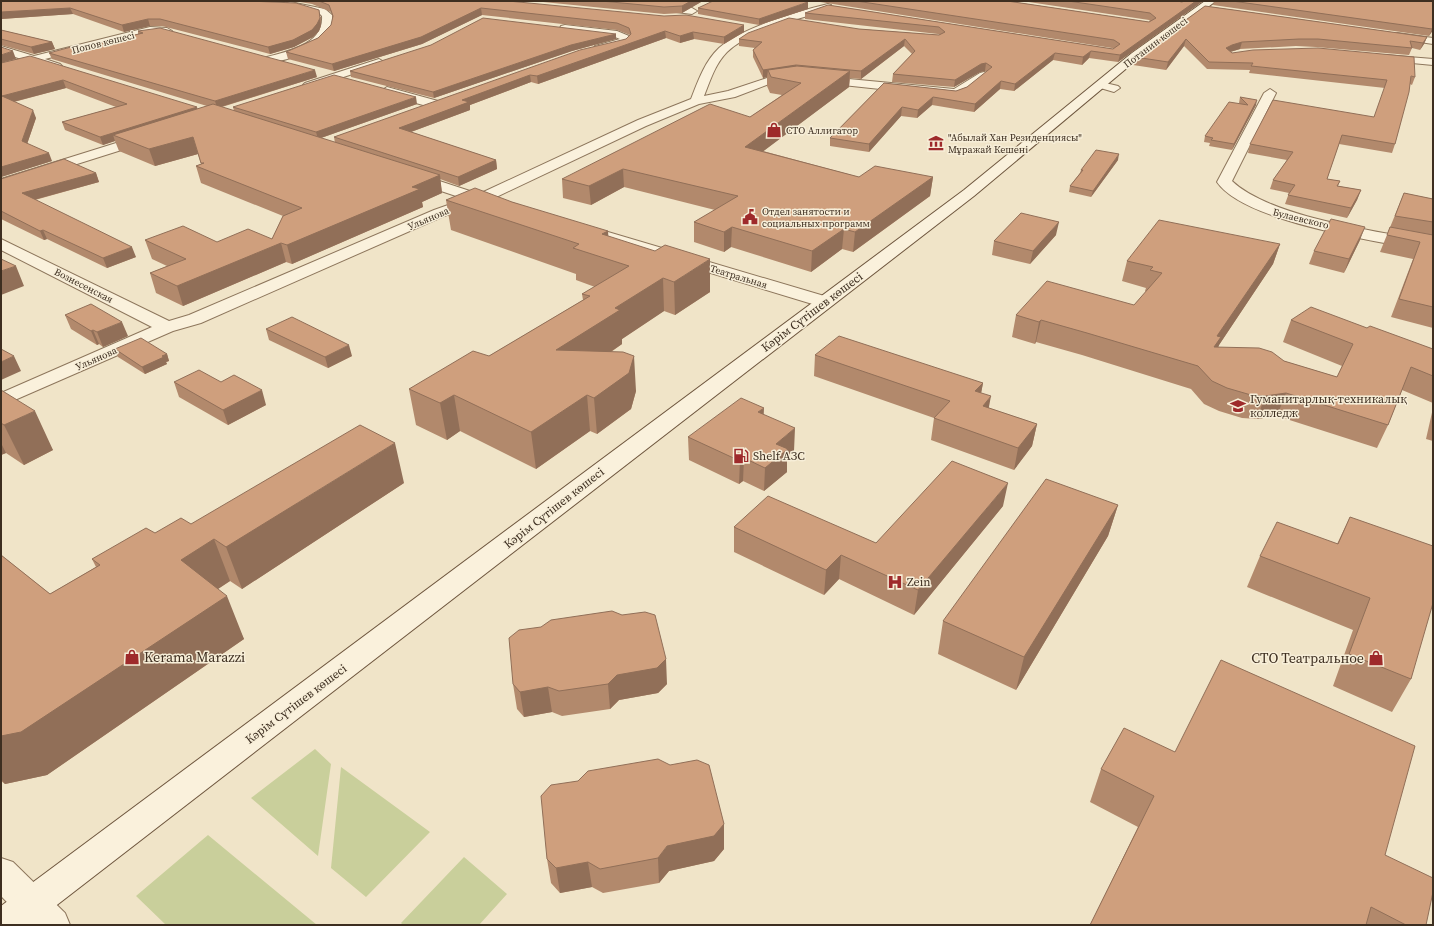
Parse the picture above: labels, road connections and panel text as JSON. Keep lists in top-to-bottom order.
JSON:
{
  "streets": {
    "street": [
      "Попов көшесі",
      "Потанин көшесі",
      "Ульянова",
      "Булаевского",
      "Театральная",
      "Вознесенская",
      "Кәрім Сүтішев көшесі"
    ]
  },
  "crossings": [
    ["Потанин көшесі", "Кәрім Сүтішев көшесі"],
    ["Ульянова", "Вознесенская"],
    ["Театральная", "Кәрім Сүтішев көшесі"]
  ],
  "places": {
    "shop": ["СТО Аллигатор", "Kerama Marazzi", "СТО Театральное"],
    "museum": ["\"Абылай Хан Резиденциясы\" Мұражай Кешені"],
    "public building": ["Отдел занятости и социальных программ"],
    "school or university": ["Гуманитарлық-техникалық колледж"],
    "fuel station": ["Shelf АЗС"],
    "hospital": ["Zein"]
  }
}
